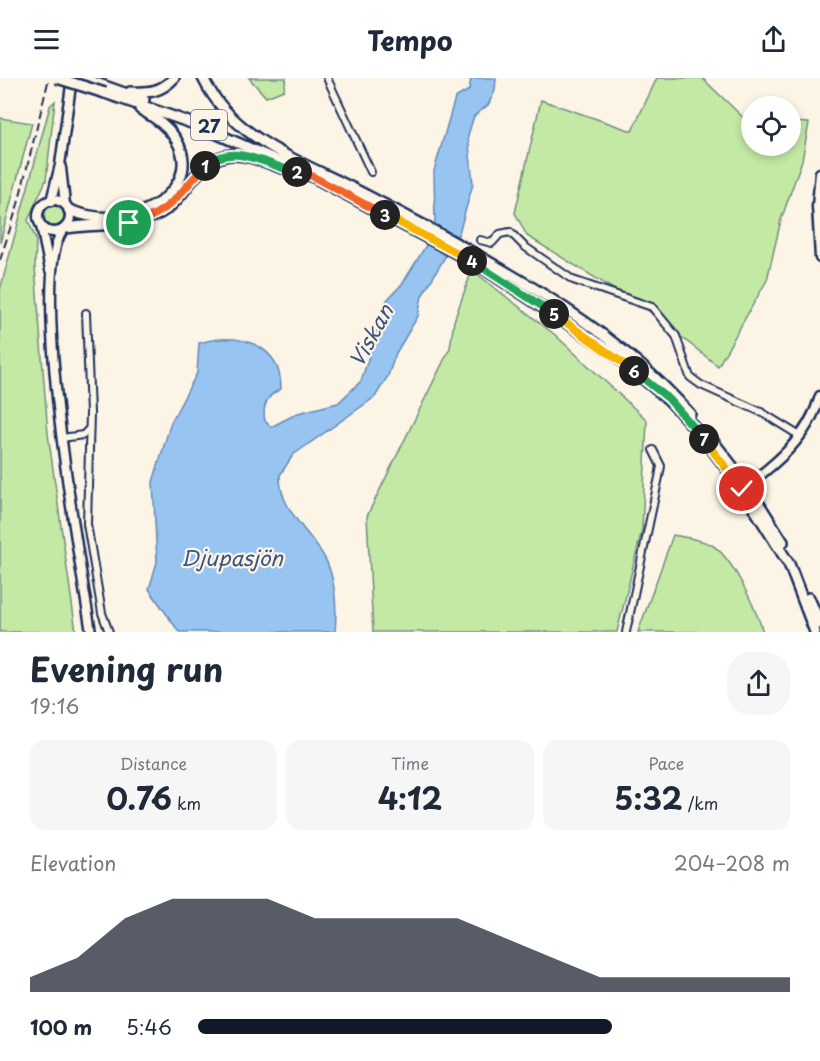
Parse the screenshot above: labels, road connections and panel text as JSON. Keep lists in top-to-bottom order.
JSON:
{
  "streets": {
    "main road": ["27"]
  },
  "water": ["Viskan", "Djupasjön"],
  "page": {
    "header": "Tempo",
    "pins": [
      "1",
      "2",
      "3",
      "4",
      "5",
      "6",
      "7"
    ],
    "heading": ["Evening run", "19:16"],
    "stats": [
      ["Distance", "0.76 km"],
      ["Time", "4:12"],
      ["Pace", "5:32 /km"]
    ],
    "chart": ["Elevation", "204–208 m"],
    "list": [
      {
        "name": "100 m",
        "note": "5:46"
      }
    ]
  }
}
